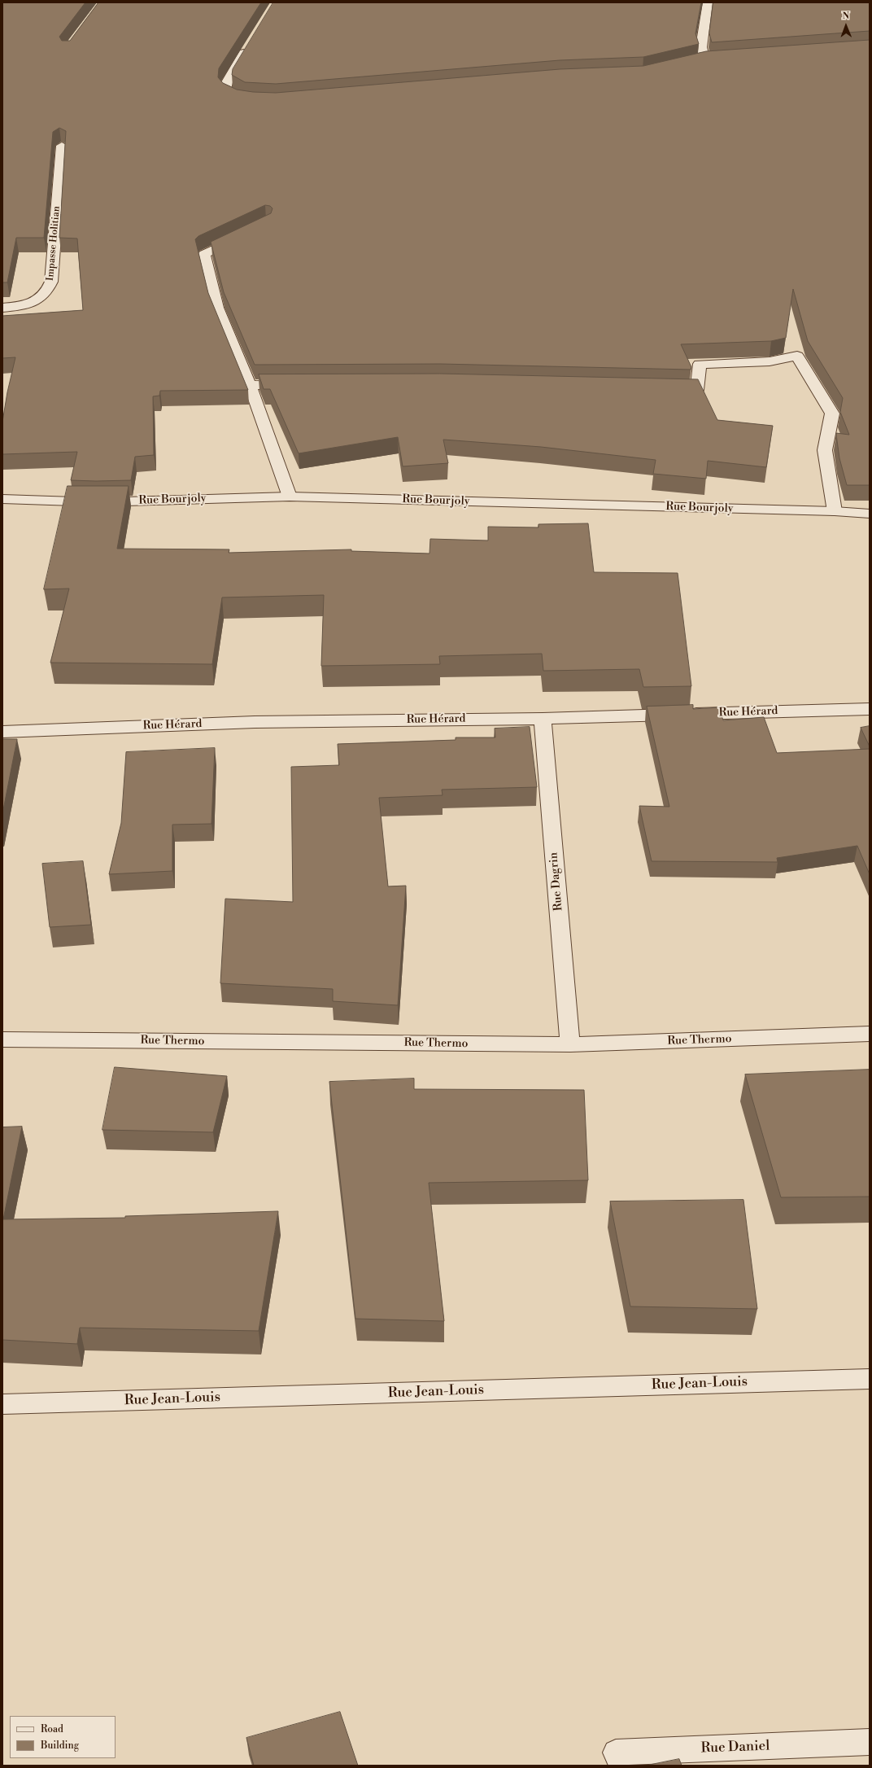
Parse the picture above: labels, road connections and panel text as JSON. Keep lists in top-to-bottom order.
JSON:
{
  "streets": {
    "street": [
      "Impasse Holitian",
      "Rue Bourjoly",
      "Rue Hérard",
      "Rue Dagrin",
      "Rue Thermo",
      "Rue Jean-Louis",
      "Rue Daniel"
    ]
  },
  "crossings": [
    ["Rue Hérard", "Rue Dagrin"],
    ["Rue Dagrin", "Rue Thermo"]
  ],
  "legend": ["Road", "Building"],
  "north": "top"
}
